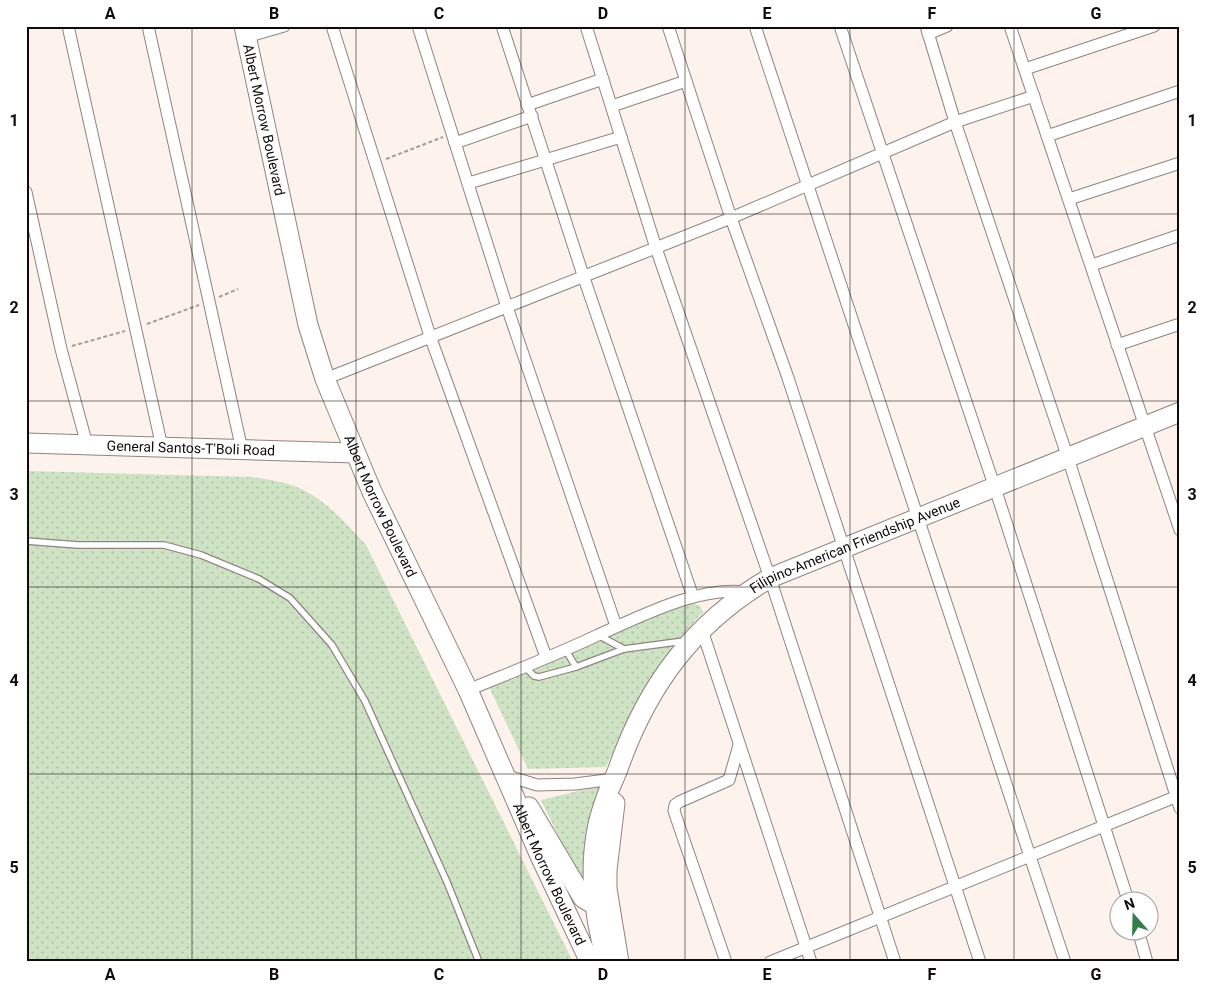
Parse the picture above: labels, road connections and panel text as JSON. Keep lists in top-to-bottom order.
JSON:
{
  "streets": {
    "main road": ["Albert Morrow Boulevard", "General Santos-T'Boli Road", "Filipino-American Friendship Avenue"]
  },
  "crossings": [
    ["Albert Morrow Boulevard", "General Santos-T'Boli Road"]
  ],
  "north": "top",
  "grid": {
    "columns": [
      "A",
      "B",
      "C",
      "D",
      "E",
      "F",
      "G"
    ],
    "rows": [
      "1",
      "2",
      "3",
      "4",
      "5"
    ]
  }
}
